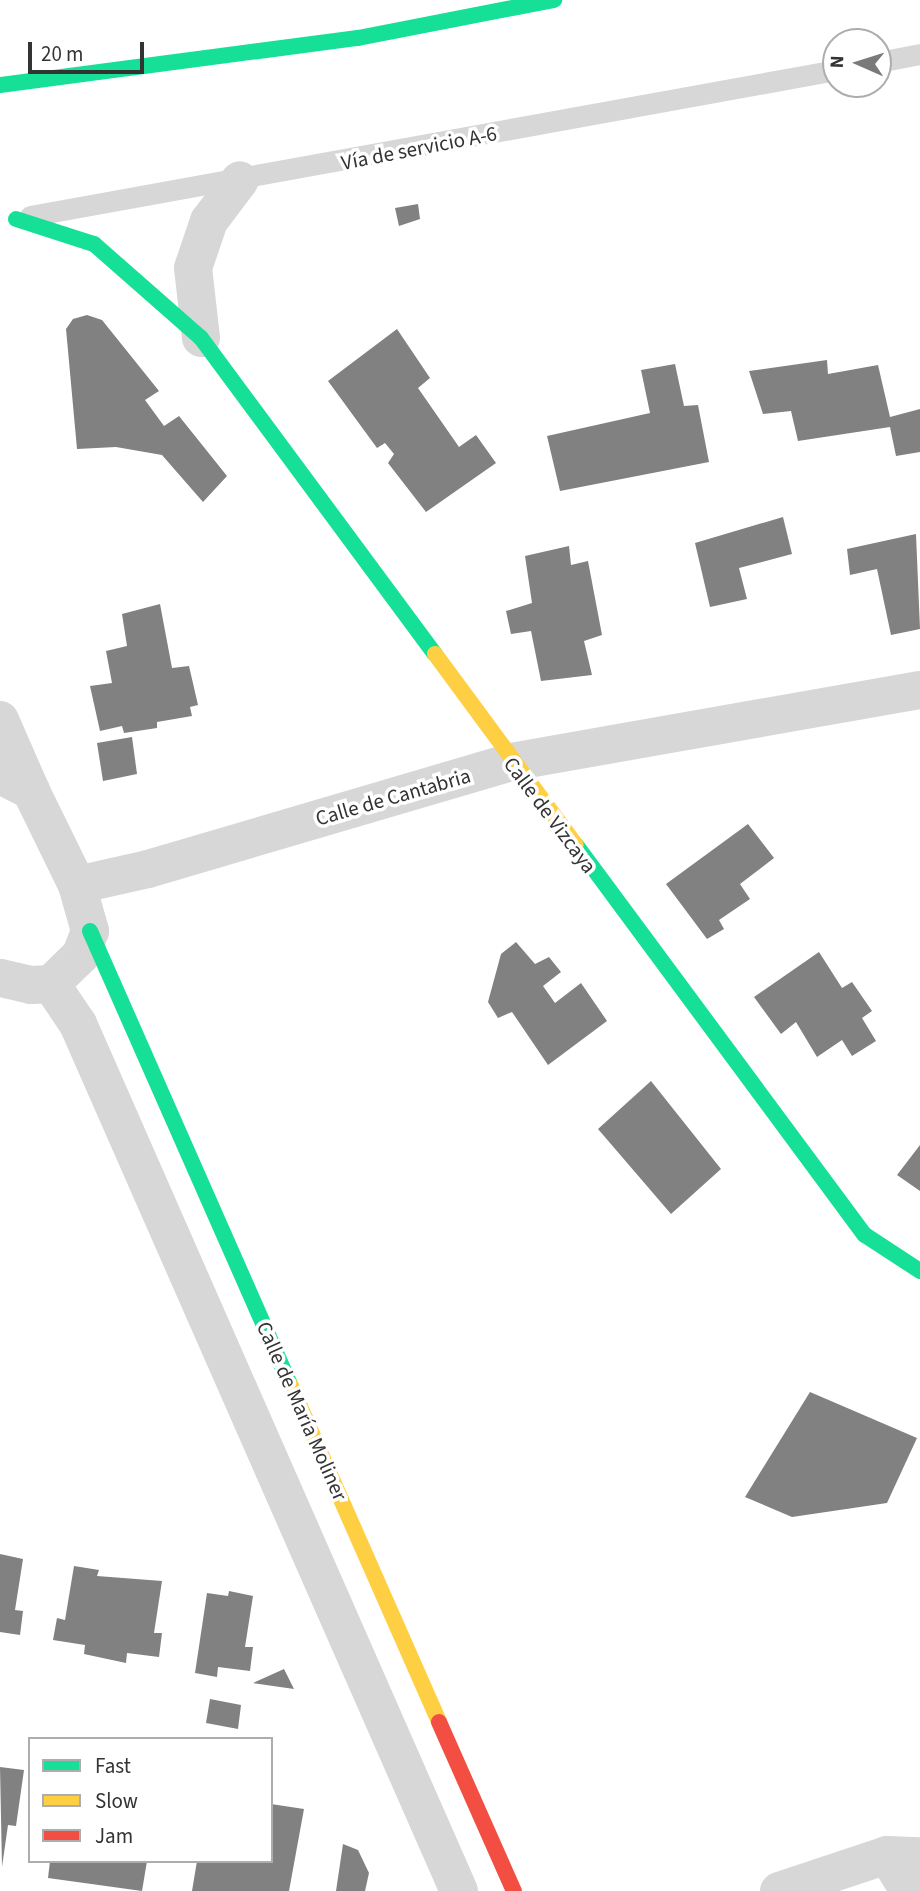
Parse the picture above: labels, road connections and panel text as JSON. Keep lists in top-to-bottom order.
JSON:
{
  "streets": {
    "main road": ["Calle de Vizcaya", "Calle de María Moliner"],
    "street": ["Calle de Cantabria"],
    "lane": ["Vía de servicio A-6"]
  },
  "crossings": [
    ["Vía de servicio A-6", "Calle de Vizcaya"],
    ["Calle de Cantabria", "Calle de Vizcaya"]
  ],
  "legend": ["Fast", "Slow", "Jam"],
  "scale_bar": "20 m",
  "north": "left"
}
